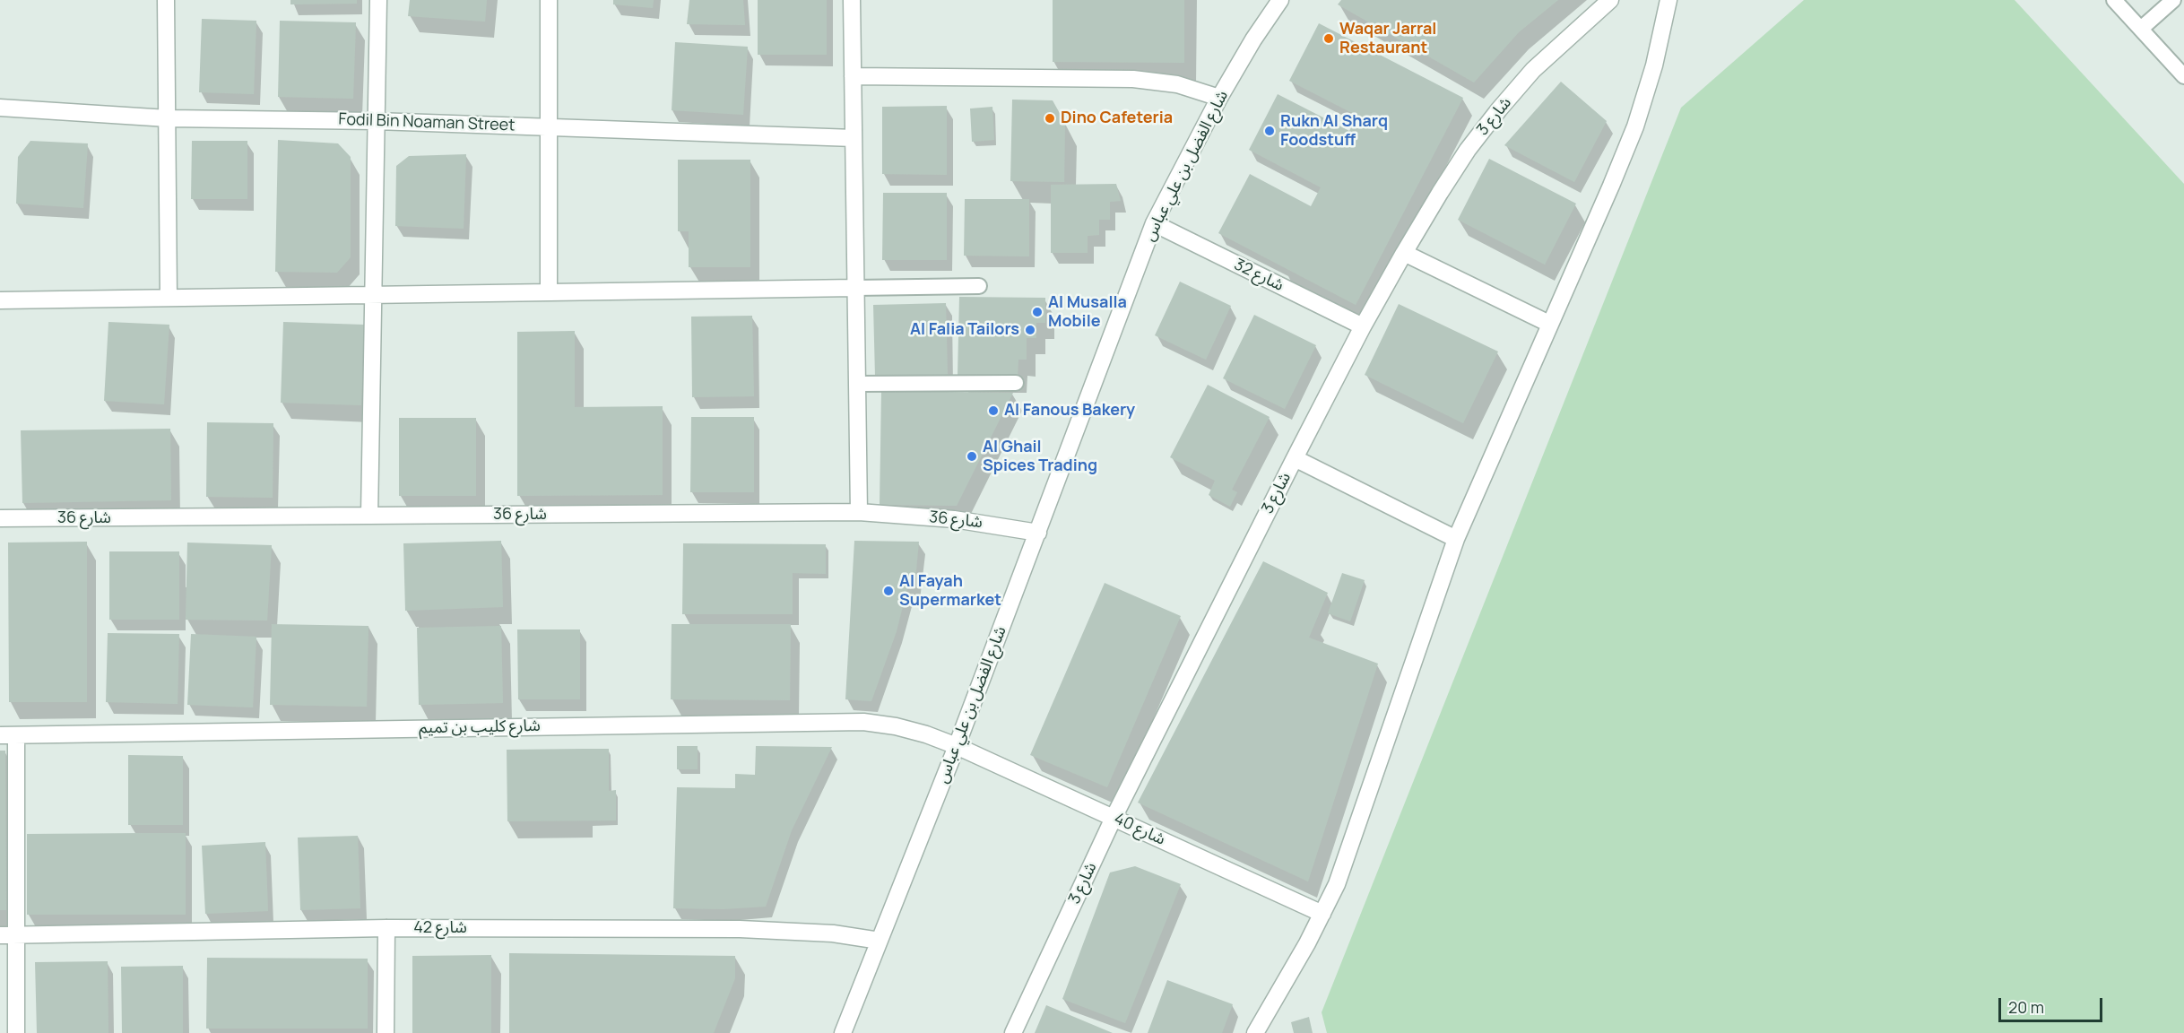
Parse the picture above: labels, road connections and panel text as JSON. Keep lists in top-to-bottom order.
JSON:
{
  "streets": {
    "street": [
      "شارع 3",
      "Fodil Bin Noaman Street",
      "شارع الفضل بن علي عباس",
      "شارع 32",
      "شارع 36",
      "شارع كليب بن تميم",
      "شارع 40",
      "شارع 42"
    ]
  },
  "crossings": [
    ["شارع 3", "شارع 32"],
    ["شارع 3", "شارع 40"],
    ["شارع الفضل بن علي عباس", "شارع 32"],
    ["شارع الفضل بن علي عباس", "شارع 36"],
    ["شارع الفضل بن علي عباس", "شارع كليب بن تميم"],
    ["شارع الفضل بن علي عباس", "شارع 40"],
    ["شارع الفضل بن علي عباس", "شارع 42"],
    ["شارع كليب بن تميم", "شارع 40"]
  ],
  "places": [
    "Waqar Jarral Restaurant",
    "Dino Cafeteria",
    "Rukn Al Sharq Foodstuff",
    "Al Musalla Mobile",
    "Al Falia Tailors",
    "Al Fanous Bakery",
    "Al Ghail Spices Trading",
    "Al Fayah Supermarket"
  ],
  "scale_bar": "20 m"
}
